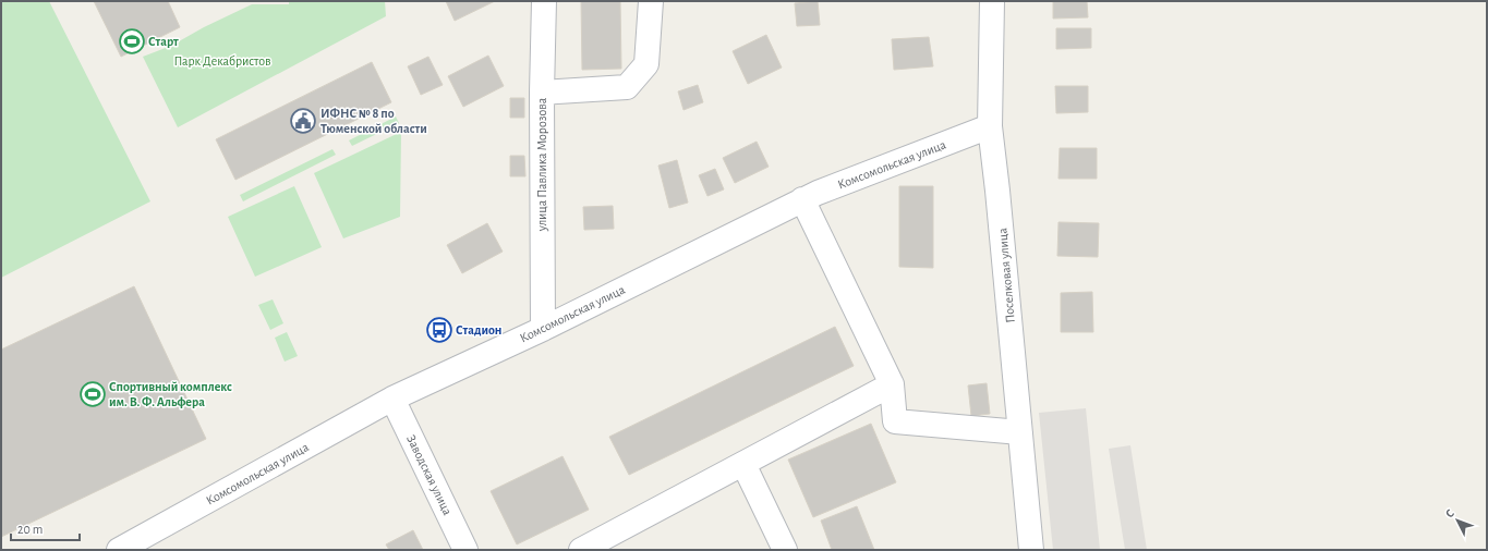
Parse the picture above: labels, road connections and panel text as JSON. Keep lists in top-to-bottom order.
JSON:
{
  "streets": {
    "street": [
      "улица Павлика Морозова",
      "Комсомольская улица",
      "Поселковая улица",
      "Заводская улица"
    ]
  },
  "crossings": [
    ["улица Павлика Морозова", "Комсомольская улица"],
    ["Комсомольская улица", "Поселковая улица"],
    ["Комсомольская улица", "Заводская улица"]
  ],
  "parks": ["Парк Декабристов"],
  "places": {
    "sports": ["Старт", "Спортивный комплекс им. В. Ф. Альфера"],
    "public building": ["ИФНС № 8 по Тюменской области"],
    "bus stop": ["Стадион"]
  },
  "scale_bar": "20 m",
  "north": "top left"
}
